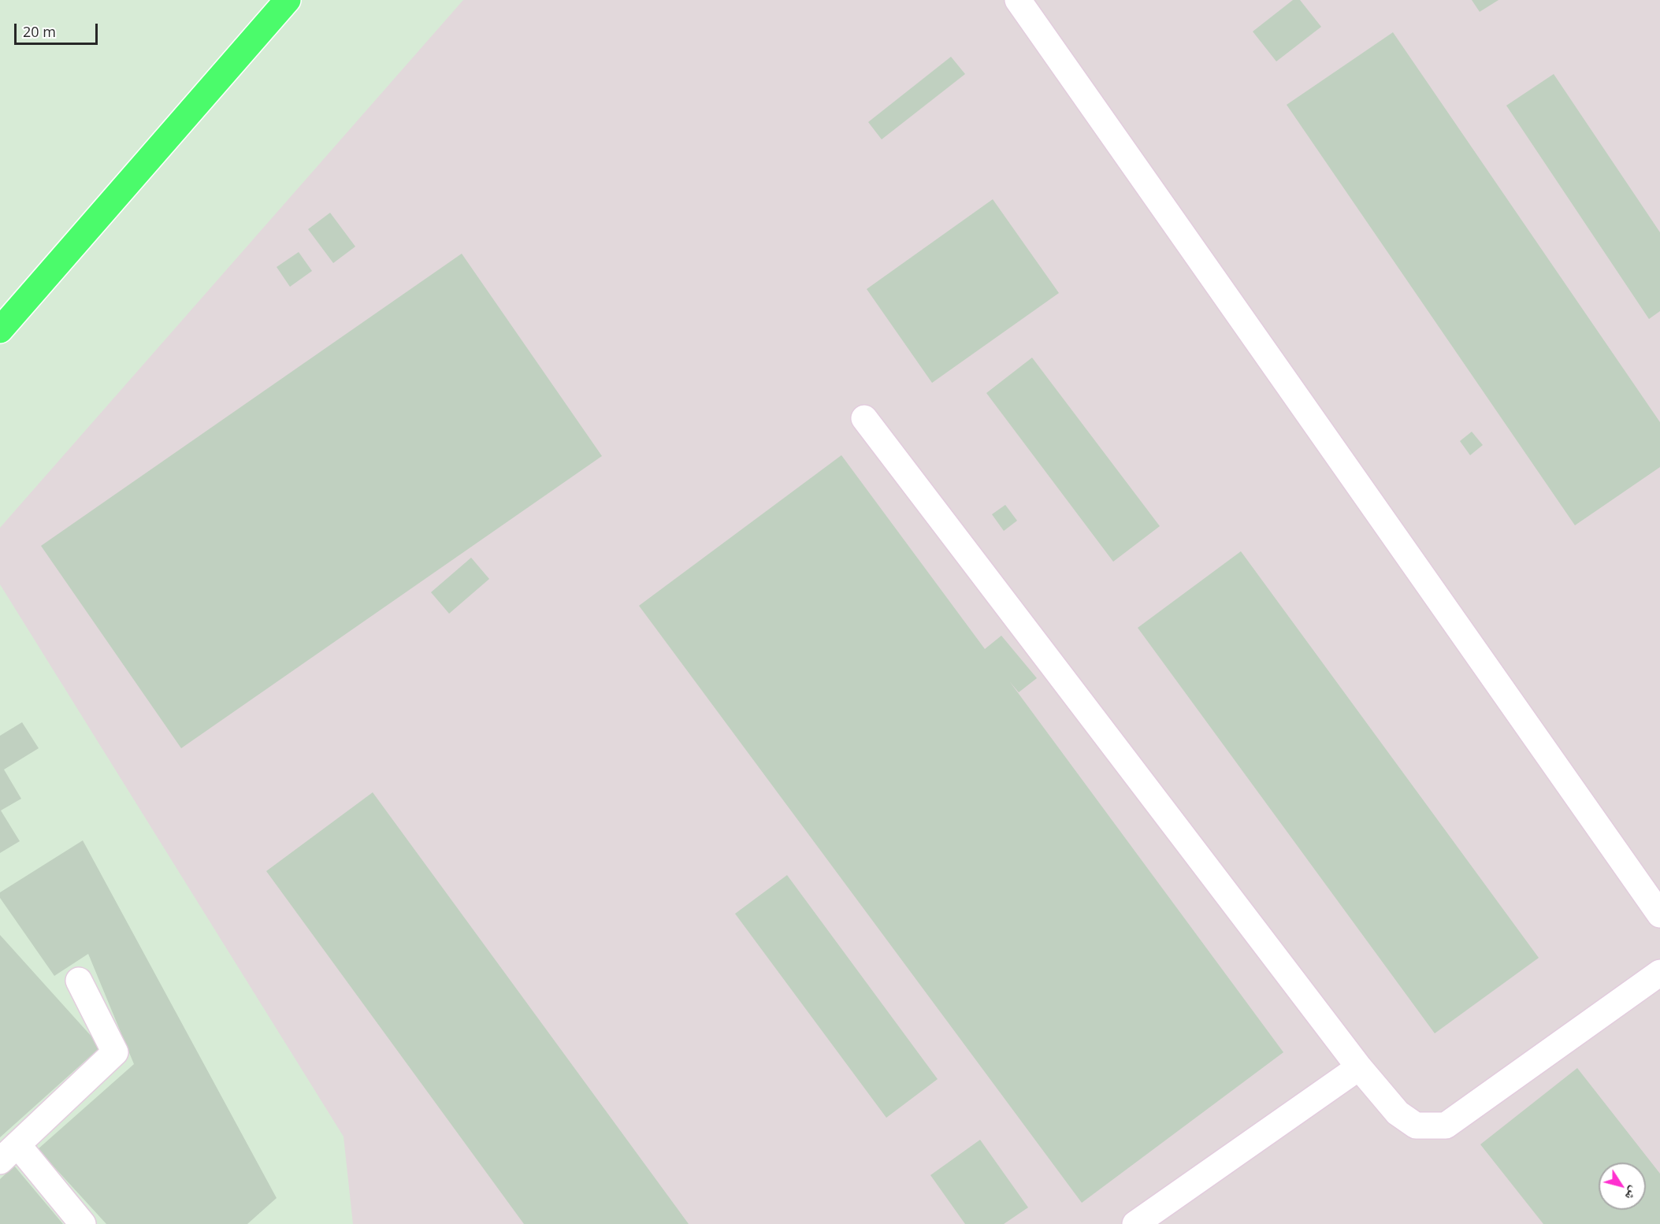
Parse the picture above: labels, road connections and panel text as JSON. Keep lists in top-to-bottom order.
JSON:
{
  "scale_bar": "20 m",
  "north": "bottom right"
}
